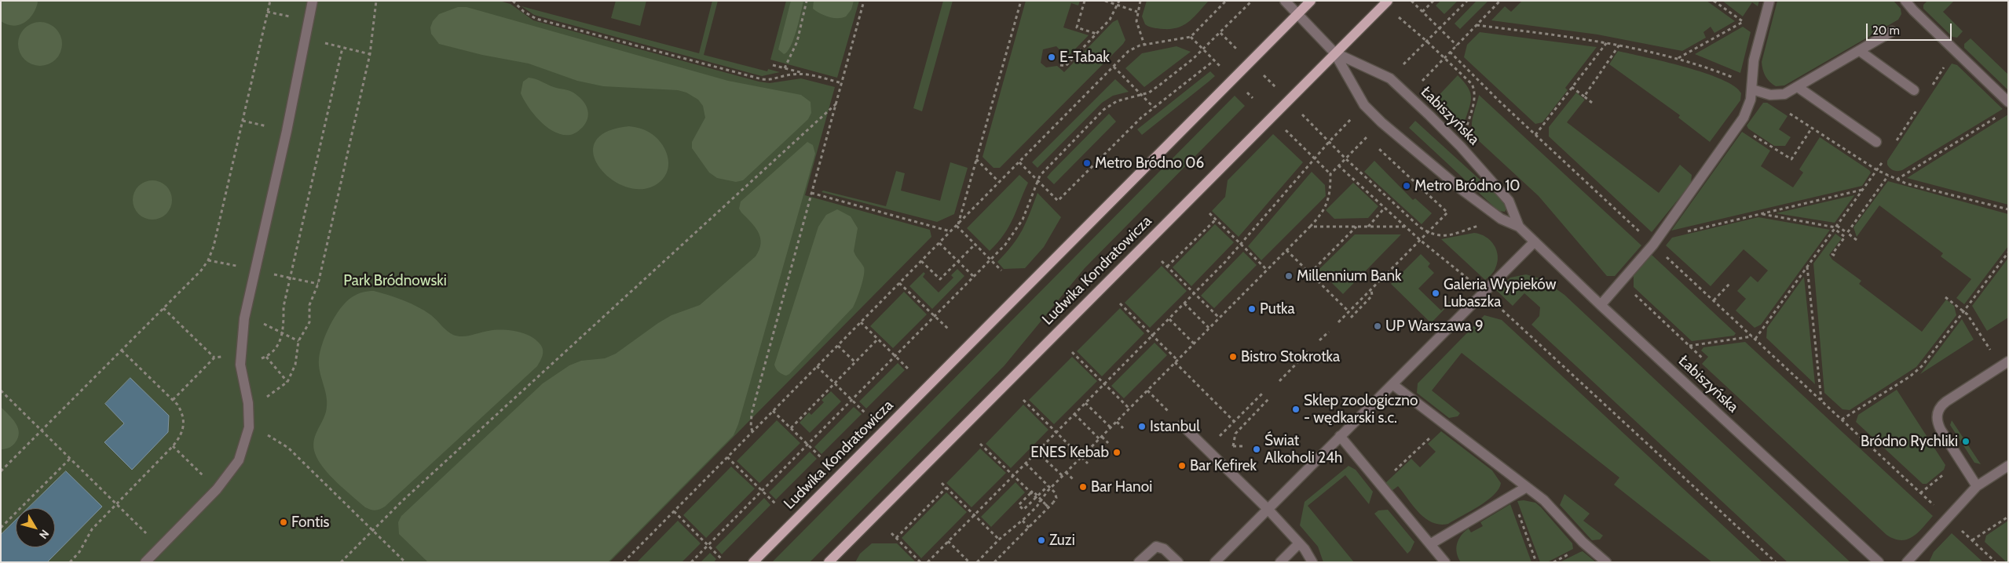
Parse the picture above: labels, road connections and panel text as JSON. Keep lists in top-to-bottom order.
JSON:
{
  "streets": {
    "main road": ["Ludwika Kondratowicza"],
    "street": ["Łabiszyńska"]
  },
  "crossings": [
    ["Łabiszyńska", "Ludwika Kondratowicza"]
  ],
  "parks": ["Park Bródnowski"],
  "places": [
    "E-Tabak",
    "Metro Bródno 06",
    "Metro Bródno 10",
    "Millennium Bank",
    "Galeria Wypieków Lubaszka",
    "Putka",
    "UP Warszawa 9",
    "Bistro Stokrotka",
    "Sklep zoologiczno - wędkarski s.c.",
    "Istanbul",
    "Bródno Rychliki",
    "Świat Alkoholi 24h",
    "ENES Kebab",
    "Bar Kefirek",
    "Bar Hanoi",
    "Fontis",
    "Zuzi"
  ],
  "scale_bar": "20 m",
  "north": "bottom right"
}
